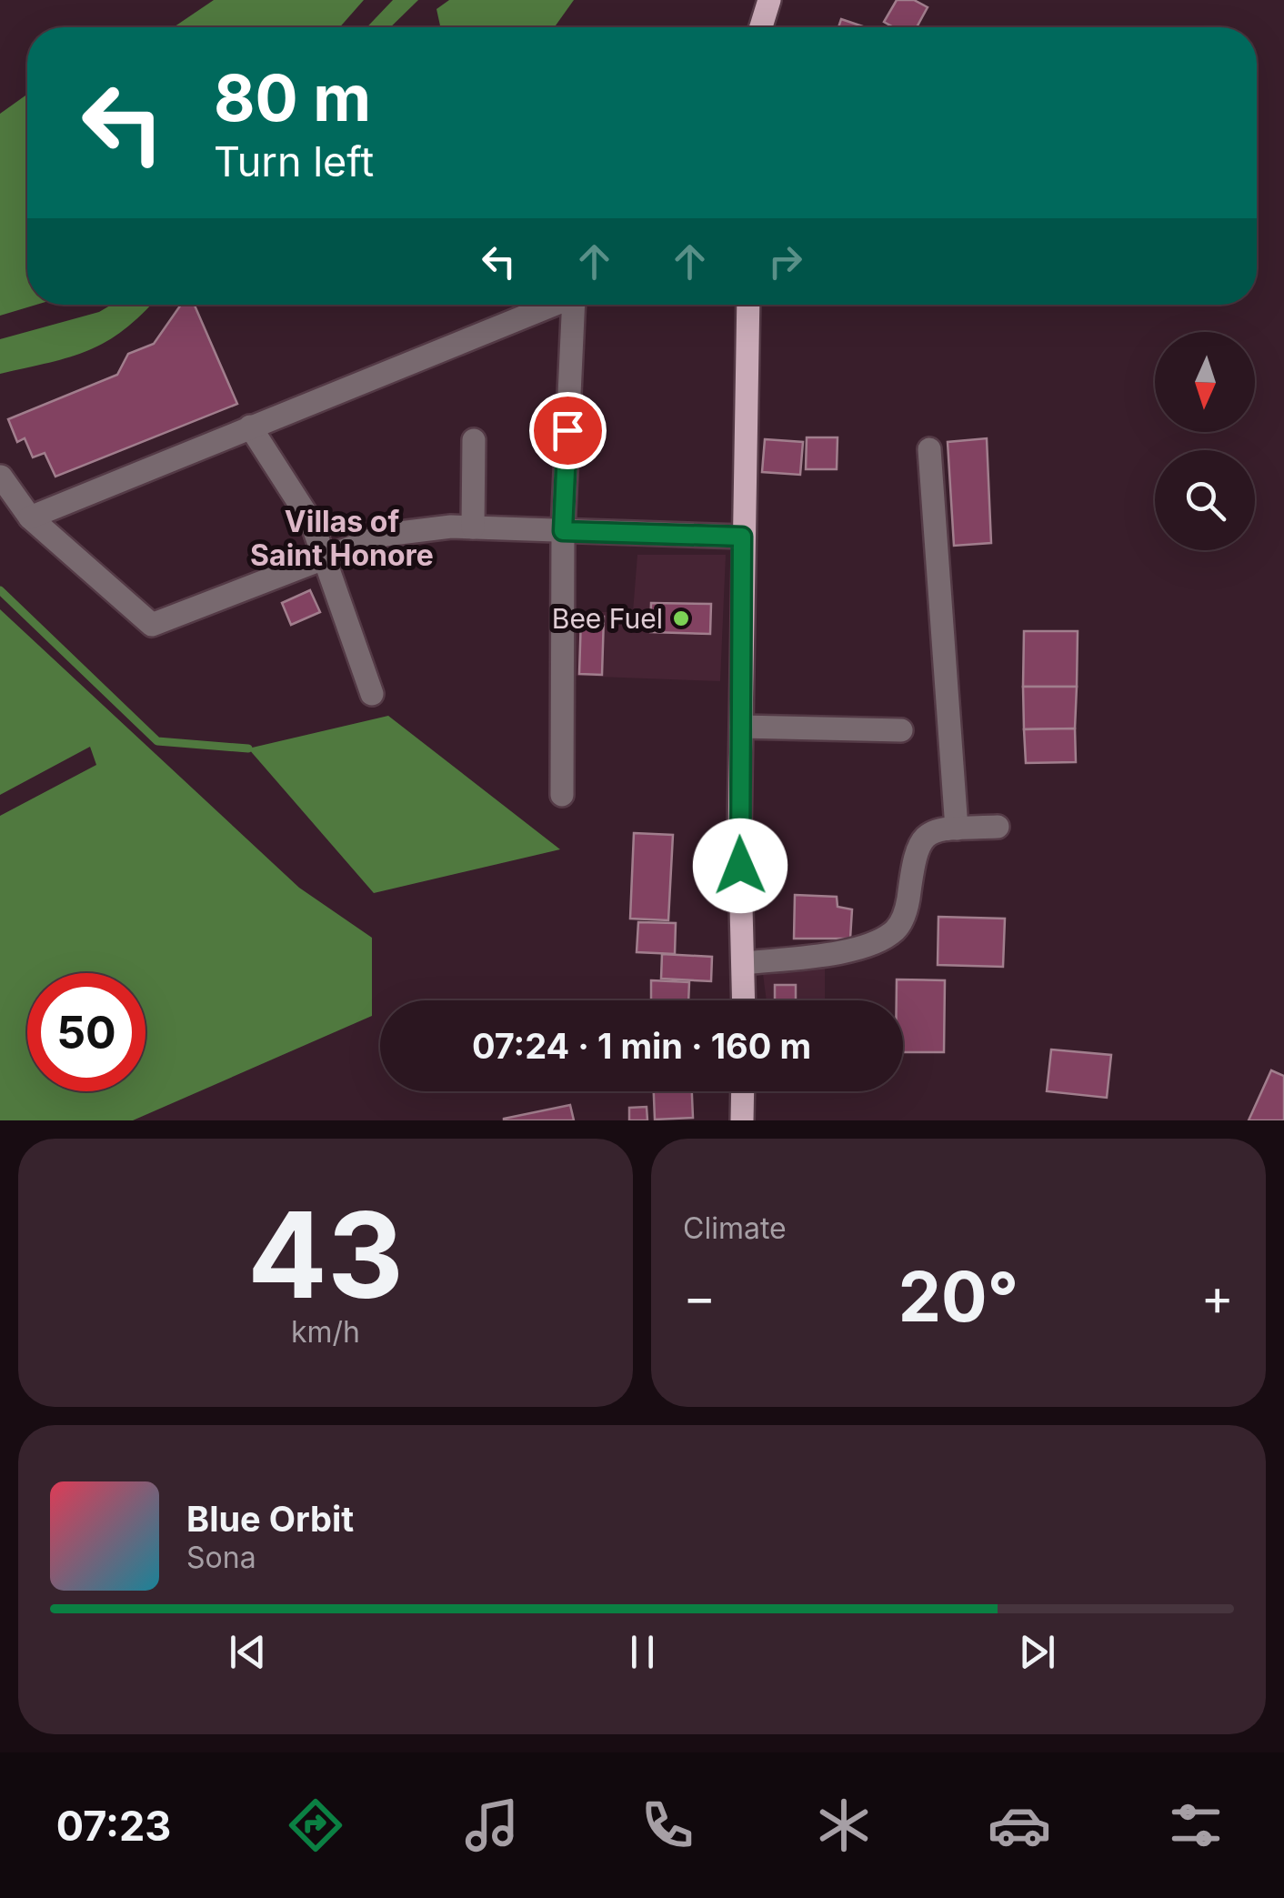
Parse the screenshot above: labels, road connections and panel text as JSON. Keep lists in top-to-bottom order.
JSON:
{
  "districts": ["Villas of Saint Honore"],
  "places": ["Bee Fuel"],
  "north": "bottom",
  "page": {
    "turn": ["80 m", "Turn left"],
    "limit": "50",
    "trip": "07:24 · 1 min · 160 m",
    "tile": [
      ["43", "km/h"],
      "Climate"
    ],
    "heat": ["−", "20°", "+"],
    "song": ["Blue Orbit", "Sona"],
    "tabs": "07:23"
  }
}
